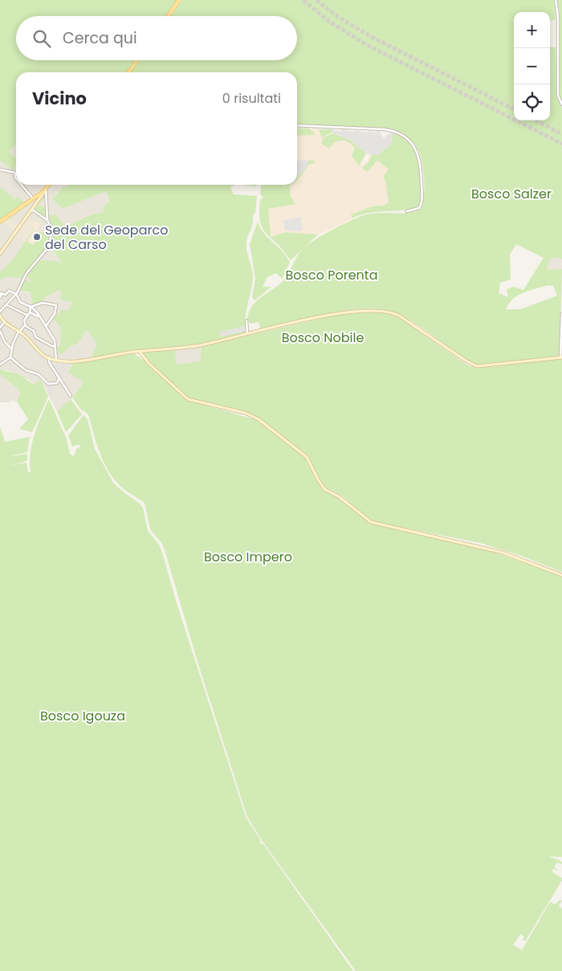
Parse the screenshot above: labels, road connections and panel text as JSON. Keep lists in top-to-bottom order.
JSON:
{
  "parks": [
    "Bosco Salzer",
    "Bosco Porenta",
    "Bosco Nobile",
    "Bosco Impero",
    "Bosco Igouza"
  ],
  "places": ["Sede del Geoparco del Carso"],
  "page": {
    "map_buttons": ["+", "−"],
    "search": "Cerca qui",
    "heading": ["Vicino", "0 risultati"]
  }
}
